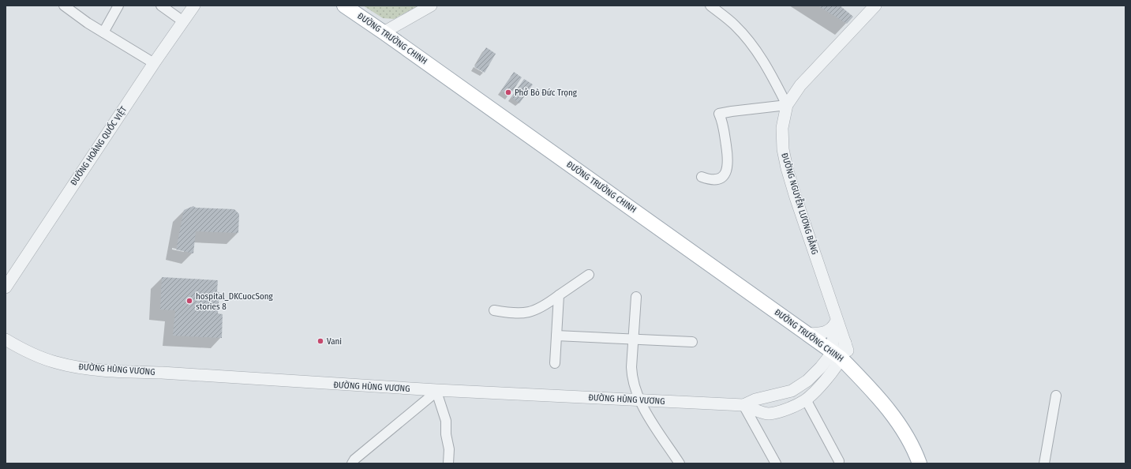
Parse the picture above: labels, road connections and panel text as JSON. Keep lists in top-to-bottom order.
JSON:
{
  "streets": {
    "main road": ["ĐƯỜNG TRƯỜNG CHINH"],
    "street": ["ĐƯỜNG HOÀNG QUỐC VIỆT", "ĐƯỜNG NGUYỄN LƯƠNG BẰNG", "ĐƯỜNG HÙNG VƯƠNG"]
  },
  "crossings": [
    ["ĐƯỜNG TRƯỜNG CHINH", "ĐƯỜNG NGUYỄN LƯƠNG BẰNG"],
    ["ĐƯỜNG TRƯỜNG CHINH", "ĐƯỜNG HÙNG VƯƠNG"]
  ],
  "places": ["Phở Bò Đức Trọng", "hospital_DKCuocSong stories 8", "Vani"]
}
